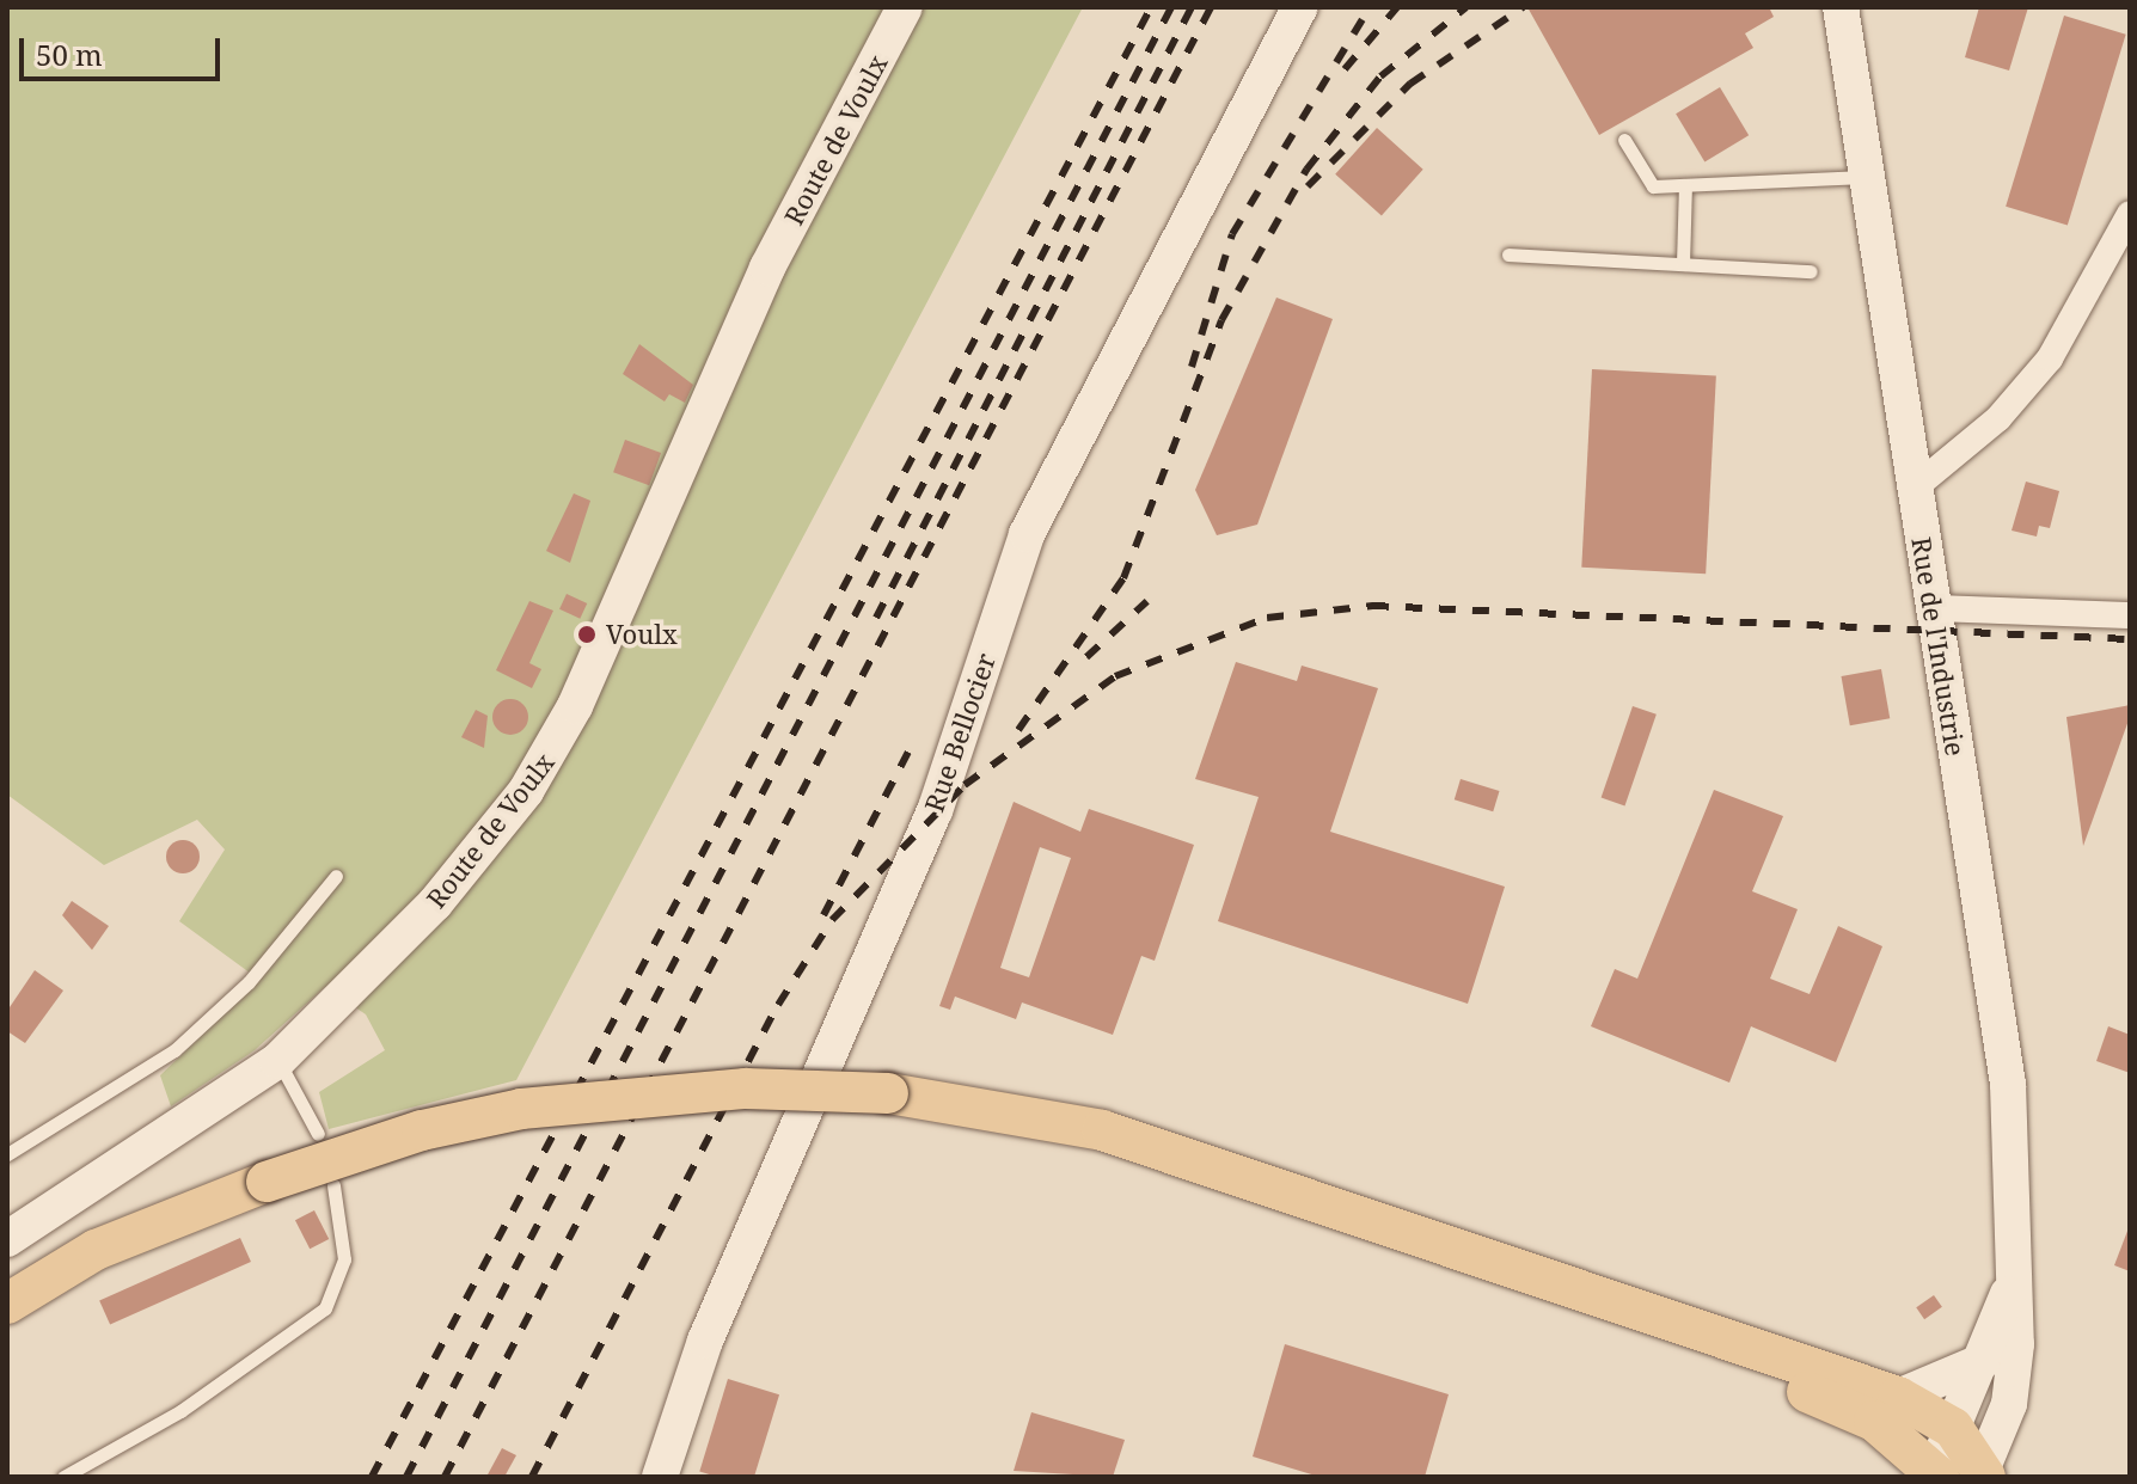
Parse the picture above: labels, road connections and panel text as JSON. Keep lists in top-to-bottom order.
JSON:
{
  "streets": {
    "main road": ["Route de Voulx", "Rue de l'Industrie", "Rue Bellocier"]
  },
  "places": ["Voulx"],
  "scale_bar": "50 m"
}
